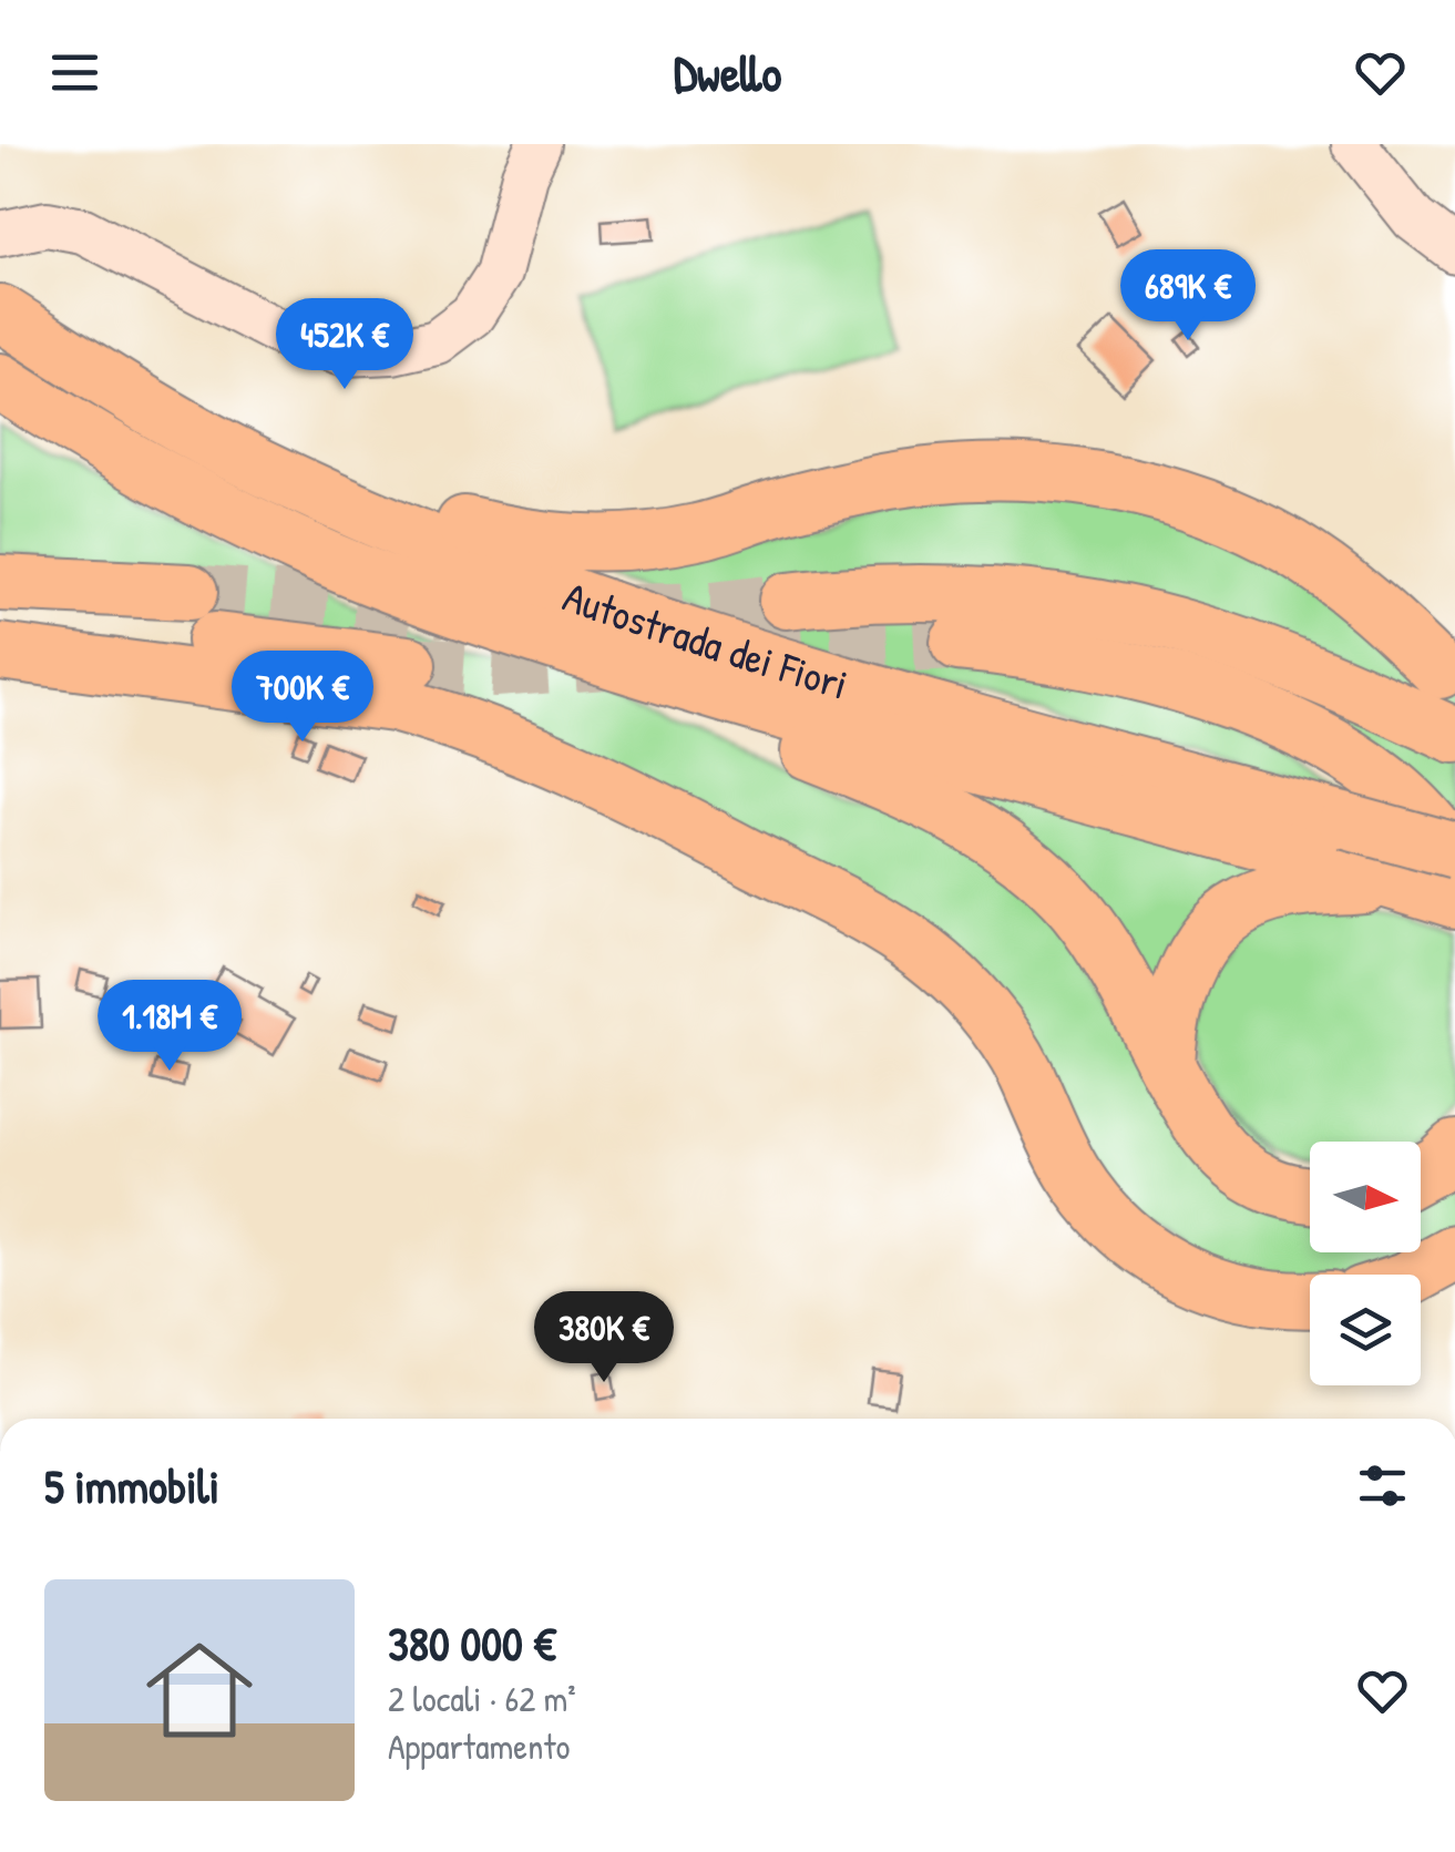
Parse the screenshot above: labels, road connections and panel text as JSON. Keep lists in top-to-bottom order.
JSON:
{
  "streets": {
    "highway": ["Autostrada dei Fiori"]
  },
  "north": "right",
  "page": {
    "header": "Dwello",
    "price": [
      "689K €",
      "452K €",
      "700K €",
      "1.18M €",
      "380K €"
    ],
    "heading": "5 immobili",
    "list": [
      {
        "name": "380 000 €",
        "note": "2 locali · 62 m² · Appartamento"
      }
    ]
  }
}
